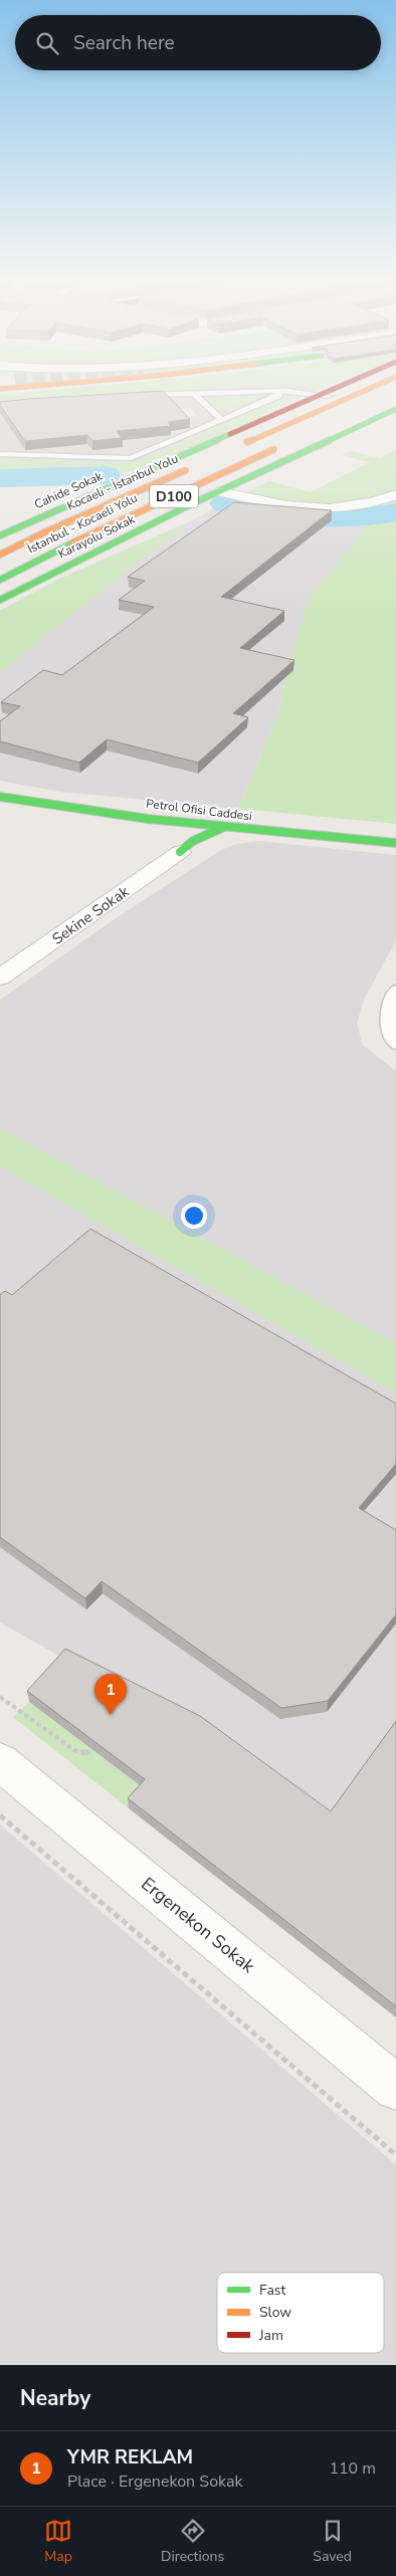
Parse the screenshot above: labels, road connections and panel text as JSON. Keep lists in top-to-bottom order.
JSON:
{
  "streets": {
    "main road": [
      "Kocaeli - İstanbul Yolu",
      "Cahide Sokak",
      "D100",
      "İstanbul - Kocaeli Yolu",
      "Karayolu Sokak",
      "Petrol Ofisi Caddesi"
    ],
    "street": ["Sekine Sokak", "Ergenekon Sokak"]
  },
  "legend": ["Fast", "Slow", "Jam"],
  "page": {
    "search": "Search here",
    "pins": "1",
    "heading": "Nearby",
    "list": [
      {
        "mark": "1",
        "name": "YMR REKLAM",
        "note": "Place · Ergenekon Sokak",
        "value": "110 m"
      }
    ],
    "nav": ["Map", "Directions", "Saved"]
  }
}
